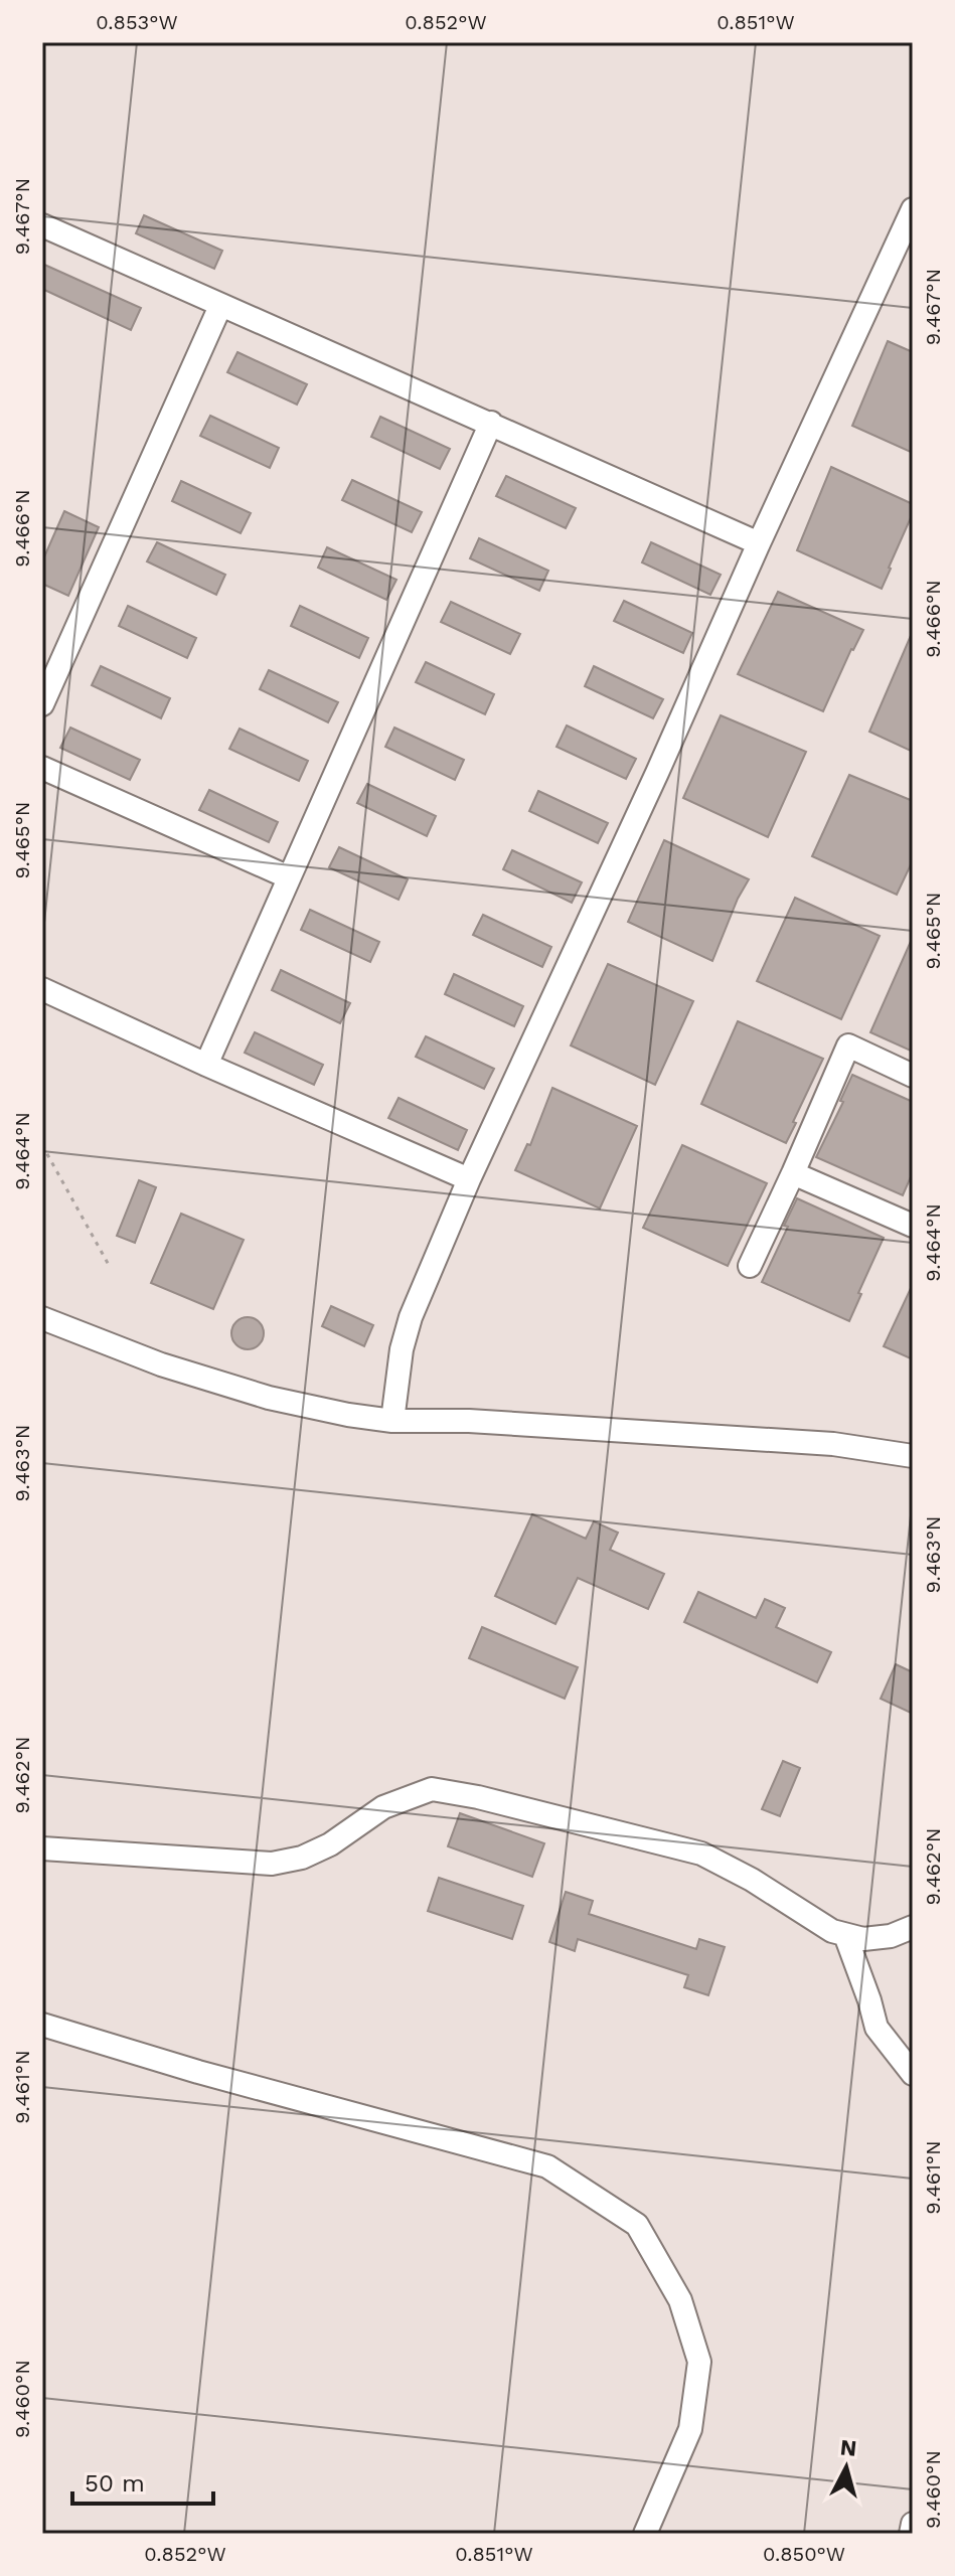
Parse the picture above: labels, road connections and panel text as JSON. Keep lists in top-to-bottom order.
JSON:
{
  "scale_bar": "50 m",
  "north": "top",
  "coordinates": [
    "0.853°W",
    "0.852°W",
    "0.851°W",
    "9.467°N",
    "9.466°N",
    "9.465°N",
    "9.464°N",
    "9.463°N",
    "9.462°N",
    "9.461°N",
    "9.460°N",
    "0.850°W"
  ]
}
